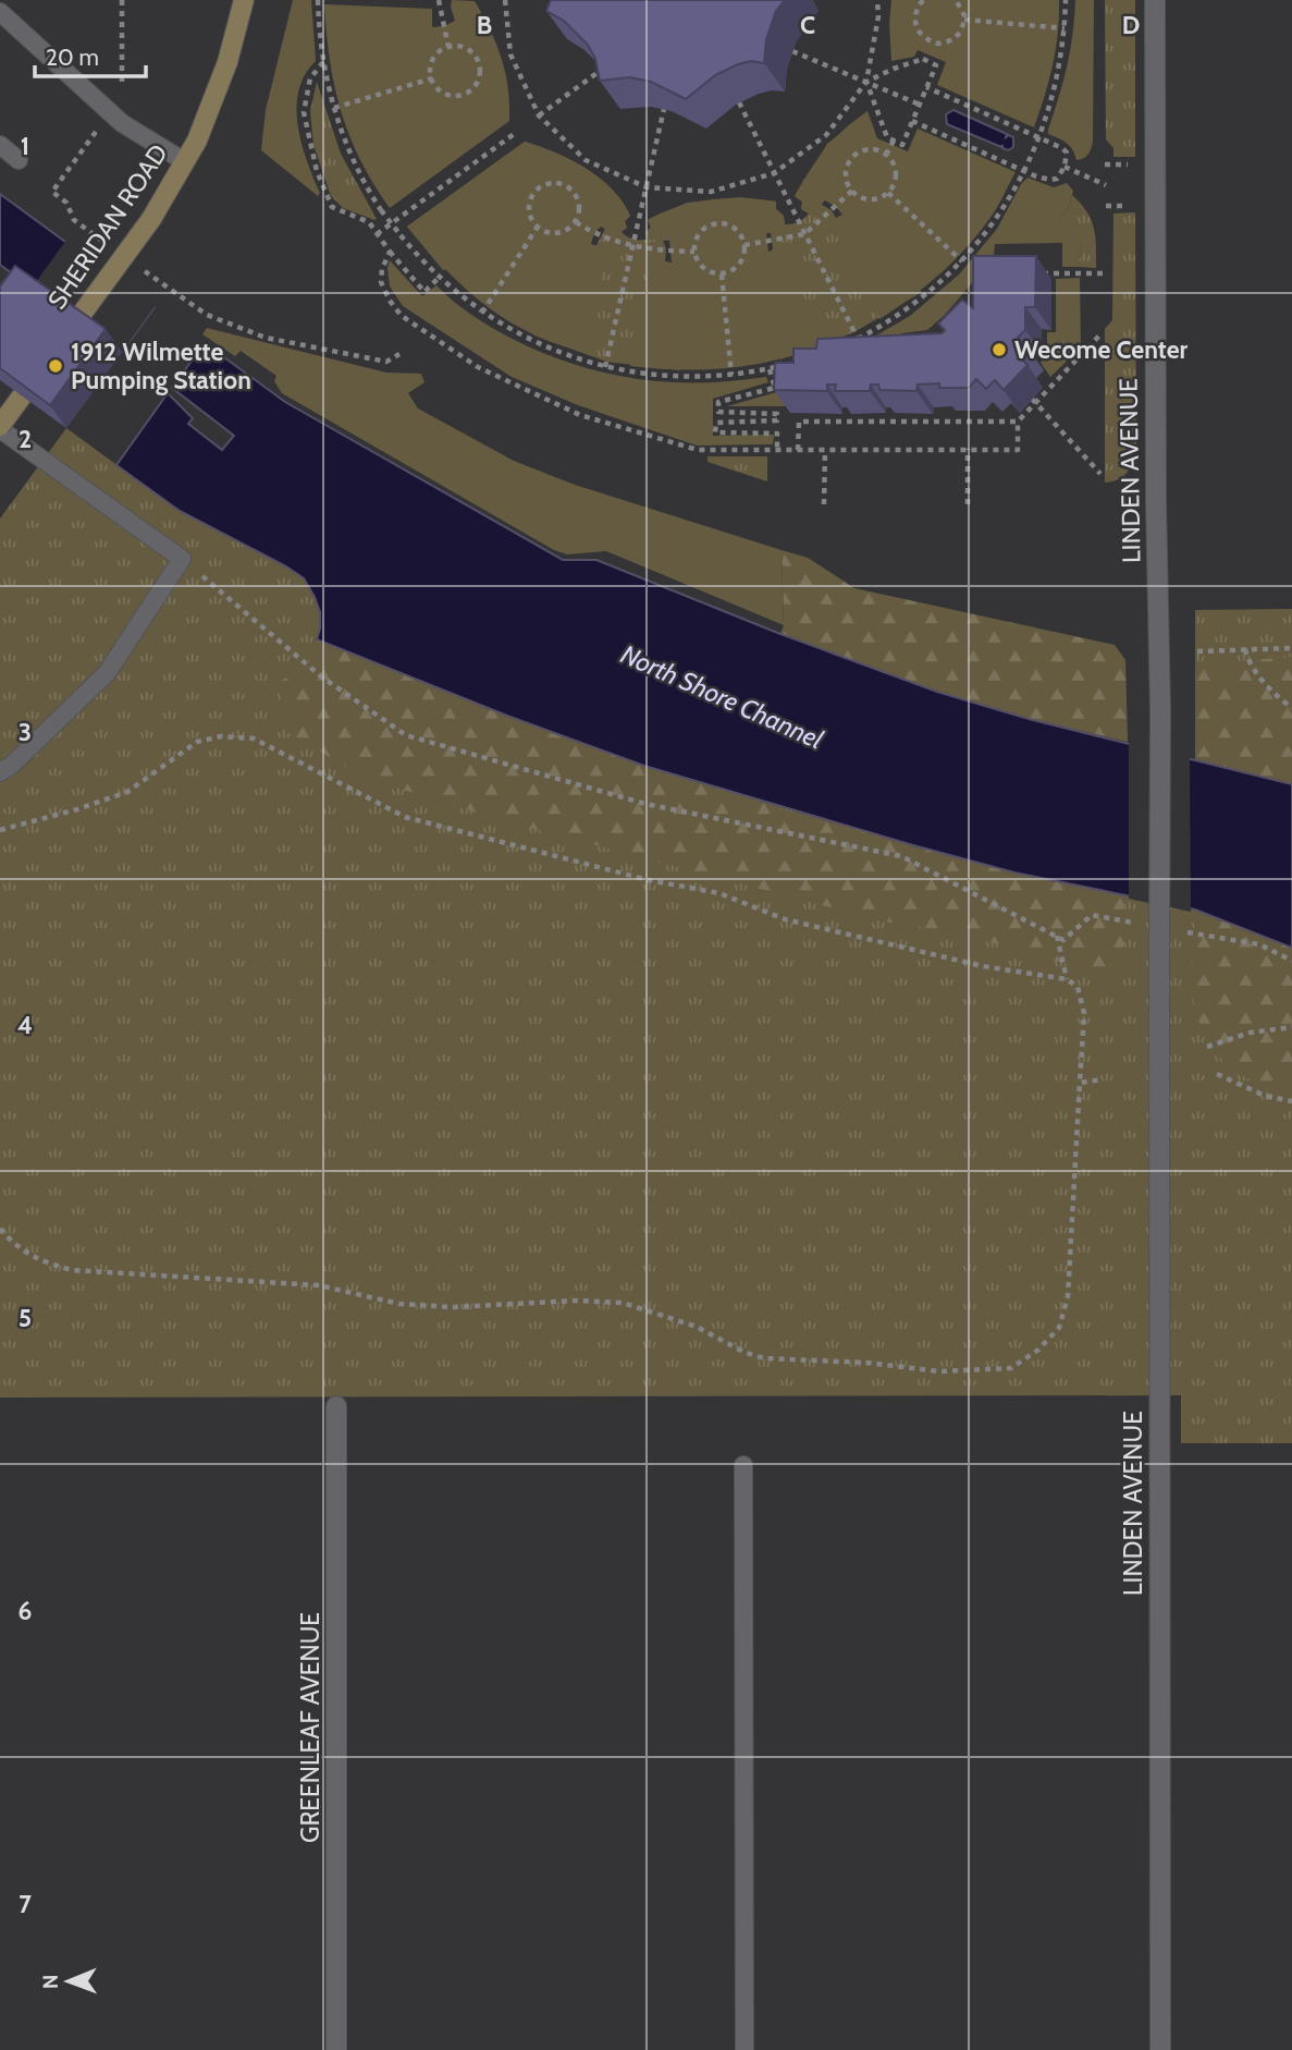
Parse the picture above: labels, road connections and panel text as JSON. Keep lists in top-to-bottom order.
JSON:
{
  "streets": {
    "street": ["SHERIDAN ROAD", "LINDEN AVENUE", "GREENLEAF AVENUE"]
  },
  "water": ["North Shore Channel"],
  "places": ["Wecome Center", "1912 Wilmette Pumping Station"],
  "scale_bar": "20 m",
  "north": "left",
  "grid": {
    "columns": ["B", "C", "D"],
    "rows": [
      "1",
      "2",
      "3",
      "4",
      "5",
      "6",
      "7"
    ]
  }
}
